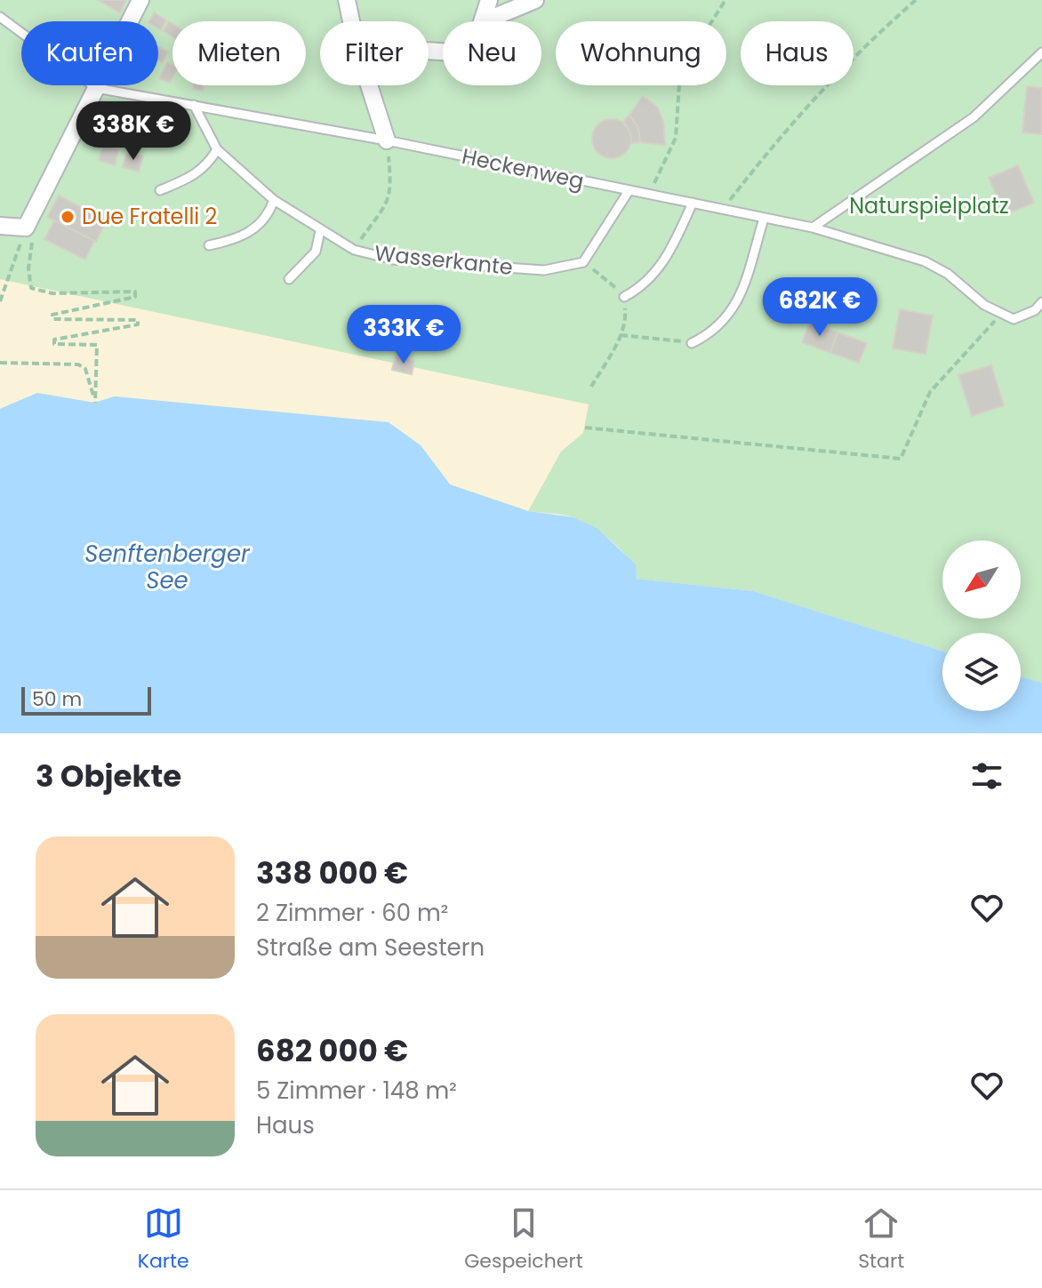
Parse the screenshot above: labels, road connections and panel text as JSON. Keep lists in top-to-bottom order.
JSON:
{
  "streets": {
    "lane": ["Heckenweg", "Wasserkante"]
  },
  "crossings": [
    ["Heckenweg", "Wasserkante"]
  ],
  "water": ["Senftenberger See"],
  "parks": ["Naturspielplatz"],
  "places": ["Due Fratelli 2"],
  "scale_bar": "50 m",
  "north": "bottom left",
  "page": {
    "chip": [
      "Kaufen",
      "Mieten",
      "Filter",
      "Neu",
      "Wohnung",
      "Haus"
    ],
    "price": ["338K €", "682K €", "333K €"],
    "scale": "50 m",
    "heading": "3 Objekte",
    "list": [
      {
        "name": "338 000 €",
        "note": "2 Zimmer · 60 m² · Straße am Seestern"
      },
      {
        "name": "682 000 €",
        "note": "5 Zimmer · 148 m² · Haus"
      }
    ],
    "tabs": ["Karte", "Gespeichert", "Start"]
  }
}
